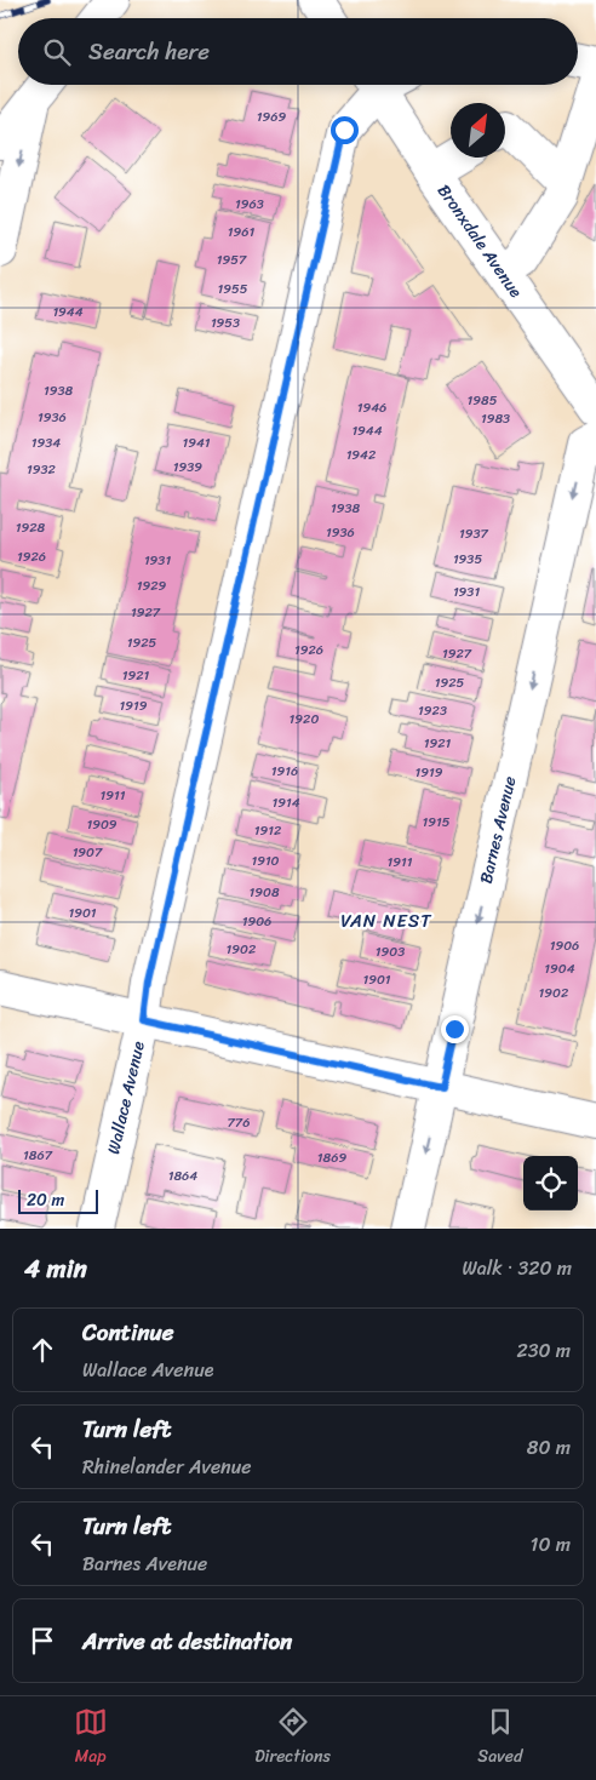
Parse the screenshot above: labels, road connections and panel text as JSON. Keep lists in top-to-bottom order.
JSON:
{
  "streets": {
    "street": ["Bronxdale Avenue", "Barnes Avenue", "Wallace Avenue"]
  },
  "one_way": ["Barnes Avenue"],
  "districts": ["VAN NEST"],
  "house_numbers": [
    "1969",
    "1963",
    "1961",
    "1957",
    "1955",
    "1944",
    "1953",
    "1938",
    "1985",
    "1946",
    "1936",
    "1983",
    "1944",
    "1934",
    "1941",
    "1942",
    "1939",
    "1932",
    "1938",
    "1928",
    "1936",
    "1937",
    "1926",
    "1935",
    "1931",
    "1929",
    "1931",
    "1927",
    "1925",
    "1926",
    "1927",
    "1921",
    "1925",
    "1919",
    "1923",
    "1920",
    "1921",
    "1916",
    "1919",
    "1911",
    "1914",
    "1915",
    "1909",
    "1912",
    "1907",
    "1910",
    "1911",
    "1908",
    "1901",
    "1906",
    "1906",
    "1902",
    "1903",
    "1904",
    "1901",
    "1902",
    "776",
    "1867",
    "1869",
    "1864"
  ],
  "scale_bar": "20 m",
  "north": "top right",
  "page": {
    "search": "Search here",
    "scale": "20 m",
    "heading": ["4 min", "Walk · 320 m"],
    "list": [
      ["Continue", "Wallace Avenue", "230 m"],
      ["Turn left", "Rhinelander Avenue", "80 m"],
      ["Turn left", "Barnes Avenue", "10 m"],
      "Arrive at destination"
    ],
    "nav": ["Map", "Directions", "Saved"]
  }
}
